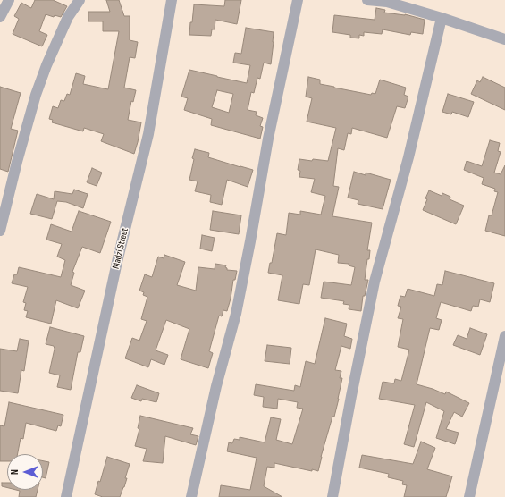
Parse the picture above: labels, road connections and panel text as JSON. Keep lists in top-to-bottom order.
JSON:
{
  "streets": {
    "street": ["Madzi Street"]
  },
  "north": "left"
}
